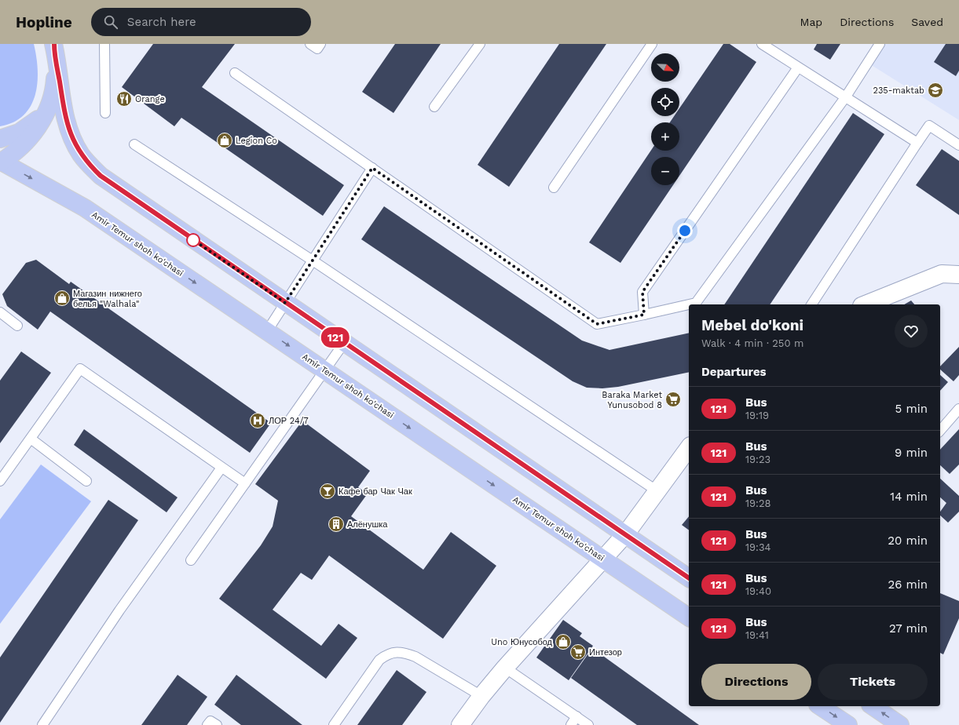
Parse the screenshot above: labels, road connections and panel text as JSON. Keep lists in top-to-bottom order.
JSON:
{
  "streets": {
    "main road": ["Amir Temur shoh ko'chasi"]
  },
  "places": {
    "school or university": ["235-maktab"],
    "restaurant": ["Orange"],
    "shop": ["Legion Co", "Магазин нижнего белья \"Walhala\"", "Uno Юнусобод"],
    "supermarket": ["Baraka Market Yunusobod 8", "Интезор"],
    "hospital": ["ЛОР 24/7"],
    "bar": ["Кафе бар Чак Чак"],
    "building": ["Алёнушка"]
  },
  "lines": ["bus line 121"],
  "north": "bottom right",
  "page": {
    "header": "Hopline",
    "search": "Search here",
    "nav": ["Map", "Directions", "Saved"],
    "on_map": "121",
    "map_buttons": ["+", "−"],
    "heading": [
      ["Mebel do'koni", "Walk · 4 min · 250 m"],
      "Departures"
    ],
    "list": [
      {
        "mark": "121",
        "name": "Bus",
        "note": "19:19",
        "value": "5 min"
      },
      {
        "mark": "121",
        "name": "Bus",
        "note": "19:23",
        "value": "9 min"
      },
      {
        "mark": "121",
        "name": "Bus",
        "note": "19:28",
        "value": "14 min"
      },
      {
        "mark": "121",
        "name": "Bus",
        "note": "19:34",
        "value": "20 min"
      },
      {
        "mark": "121",
        "name": "Bus",
        "note": "19:40",
        "value": "26 min"
      },
      {
        "mark": "121",
        "name": "Bus",
        "note": "19:41",
        "value": "27 min"
      }
    ],
    "buttons": ["Directions", "Tickets"]
  }
}
